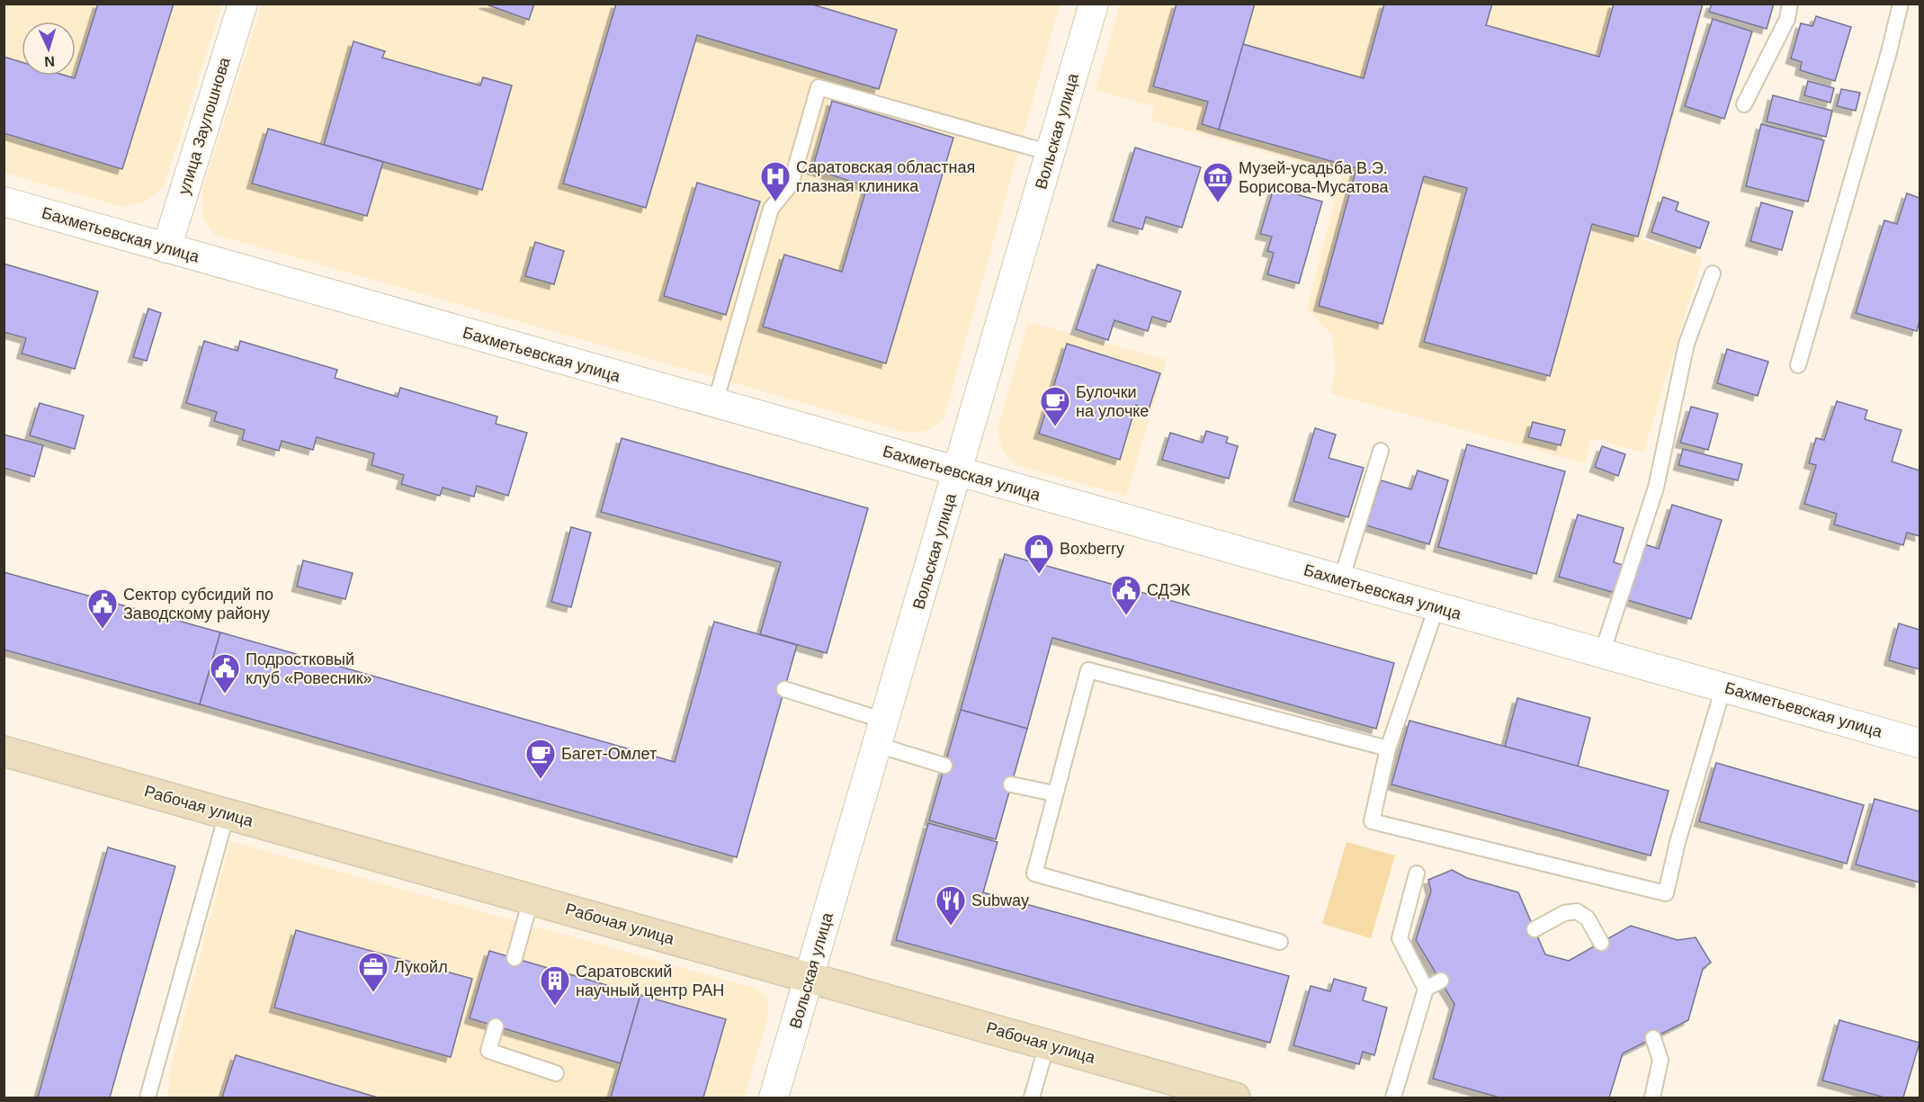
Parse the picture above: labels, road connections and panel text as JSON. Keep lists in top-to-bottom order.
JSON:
{
  "streets": {
    "street": [
      "улица Заулошнова",
      "Вольская улица",
      "Бахметьевская улица",
      "Рабочая улица"
    ]
  },
  "crossings": [
    ["улица Заулошнова", "Бахметьевская улица"],
    ["Вольская улица", "Бахметьевская улица"],
    ["Вольская улица", "Рабочая улица"]
  ],
  "places": {
    "hospital": ["Саратовская областная глазная клиника"],
    "museum": ["Музей-усадьба В.Э. Борисова-Мусатова"],
    "cafe": ["Булочки на улочке", "Багет-Омлет"],
    "shop": ["Boxberry"],
    "public building": ["СДЭК", "Сектор субсидий по Заводскому району", "Подростковый клуб «Ровесник»"],
    "restaurant": ["Subway"],
    "office": ["Лукойл"],
    "building": ["Саратовский научный центр РАН"]
  },
  "north": "bottom"
}
